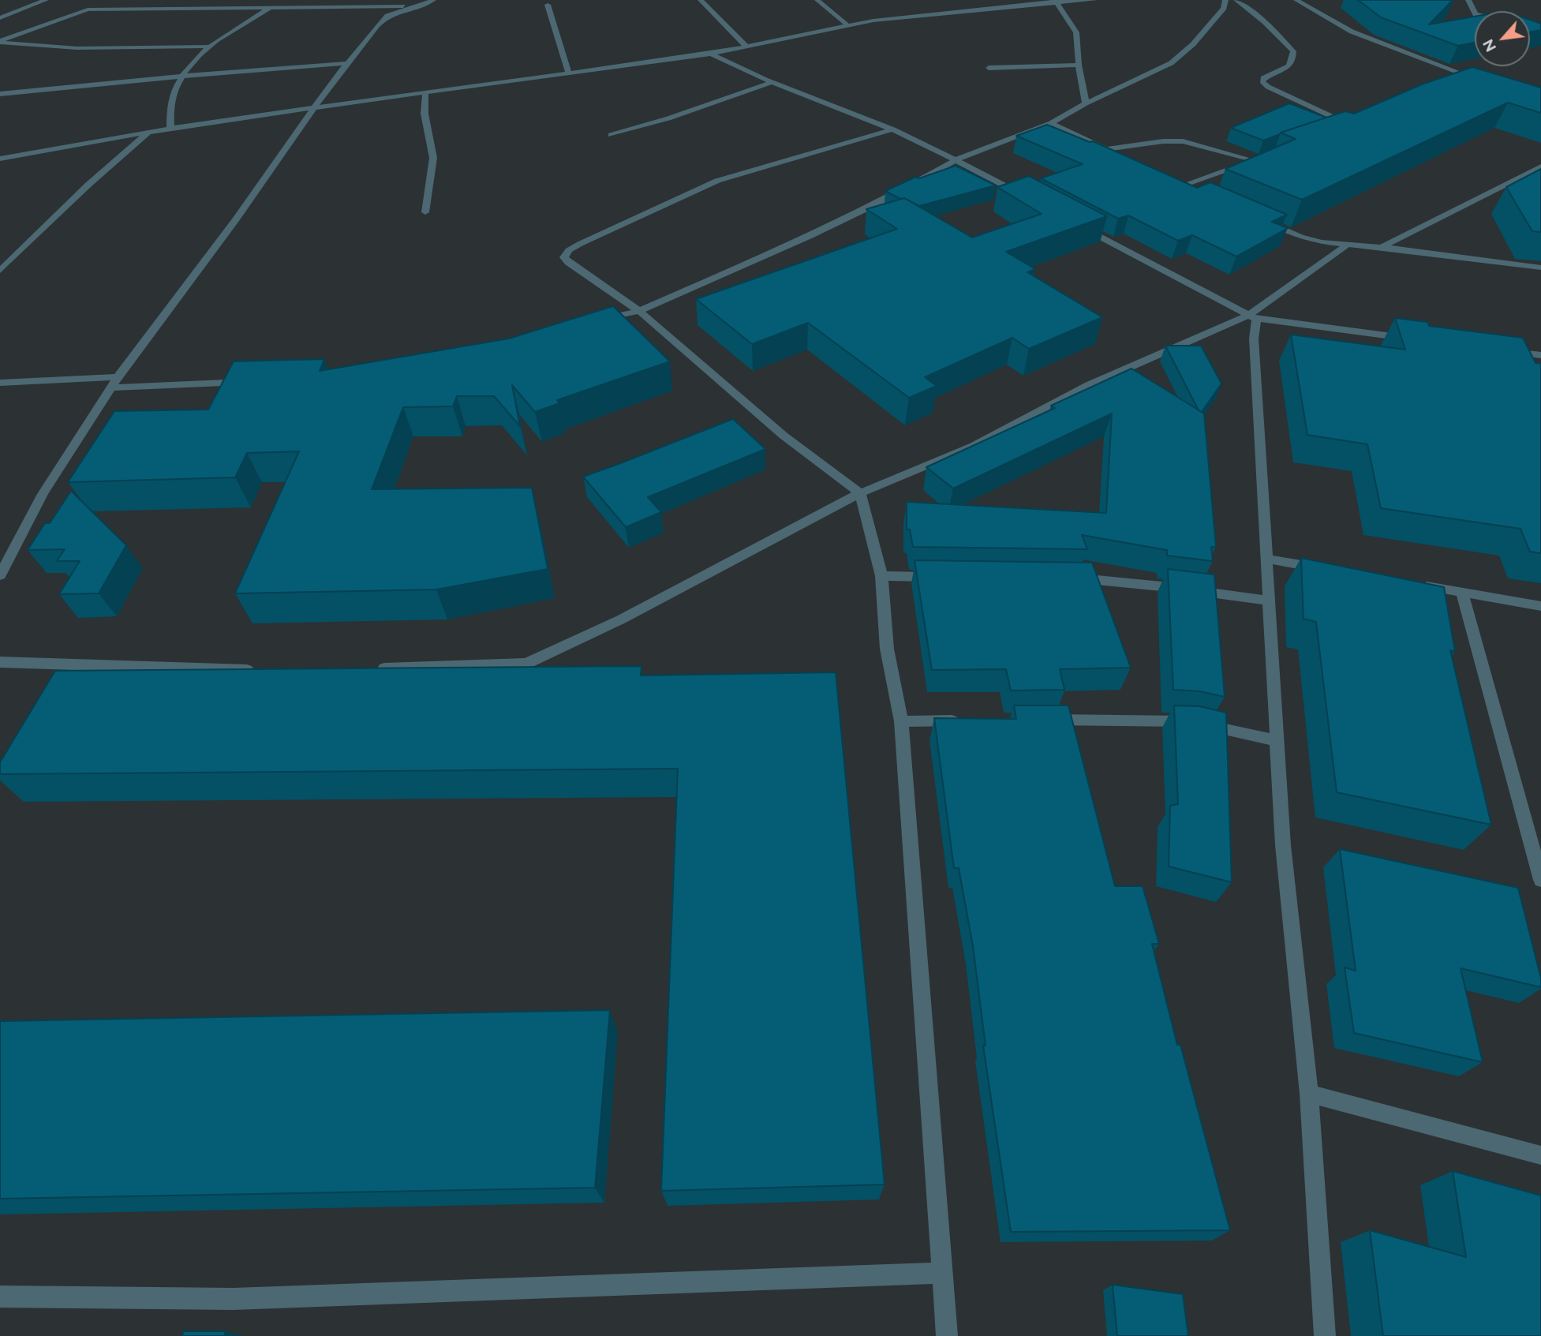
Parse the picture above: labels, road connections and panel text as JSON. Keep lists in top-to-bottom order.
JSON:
{
  "north": "bottom left"
}
